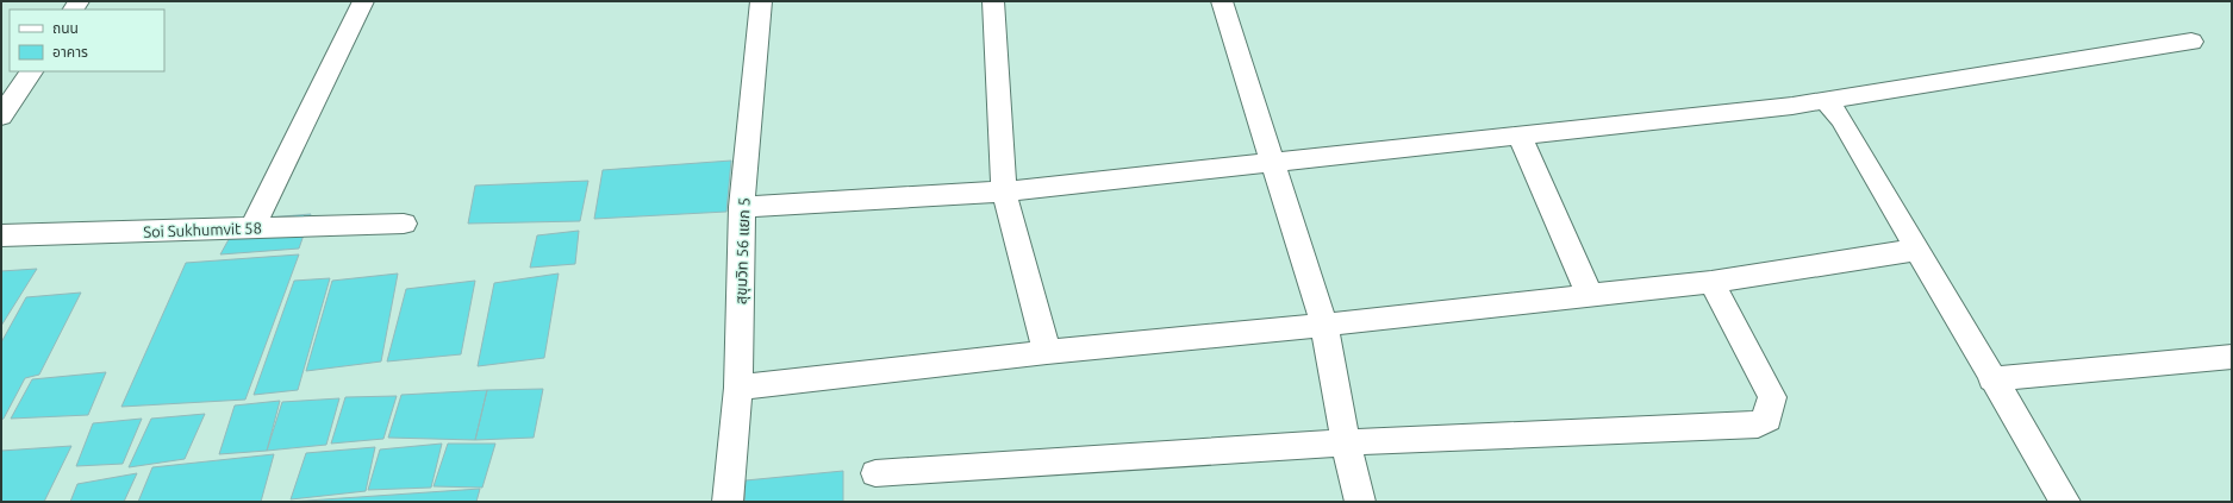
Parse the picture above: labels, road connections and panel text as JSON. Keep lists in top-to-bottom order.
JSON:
{
  "streets": {
    "street": ["Soi Sukhumvit 58", "สุขุมวิท 56 แยก 5"]
  },
  "legend": ["ถนน", "อาคาร"]
}
